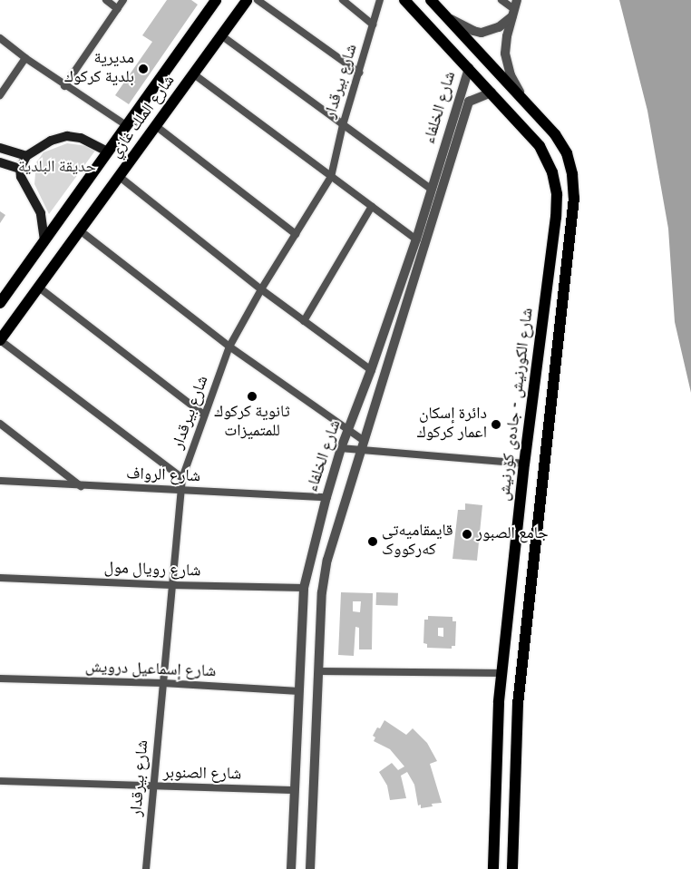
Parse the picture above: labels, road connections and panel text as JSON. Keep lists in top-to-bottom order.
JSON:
{
  "streets": {
    "main road": ["شارع الملك غازي", "شارع الكورنيش - جادەی کۆرنیش"],
    "street": [
      "شارع بيرقدار",
      "شارع الخلفاء",
      "شارع الرواف",
      "شارع رويال مول",
      "شارع إسماعيل درويش",
      "شارع الصنوبر"
    ]
  },
  "crossings": [
    ["شارع بيرقدار", "شارع الرواف"],
    ["شارع بيرقدار", "شارع رويال مول"],
    ["شارع بيرقدار", "شارع إسماعيل درويش"],
    ["شارع بيرقدار", "شارع الصنوبر"],
    ["شارع الخلفاء", "شارع الكورنيش - جادەی کۆرنیش"],
    ["شارع الخلفاء", "شارع الرواف"],
    ["شارع الخلفاء", "شارع رويال مول"],
    ["شارع الخلفاء", "شارع إسماعيل درويش"],
    ["شارع الخلفاء", "شارع الصنوبر"]
  ],
  "parks": ["حديقة البلدية"],
  "places": [
    "مديرية بلدية كركوك",
    "ثانوية كركوك للمتميزات",
    "دائرة إسكان اعمار كركوك",
    "جامع الصبور",
    "قایمقامیەتی کەرکووک"
  ]
}
